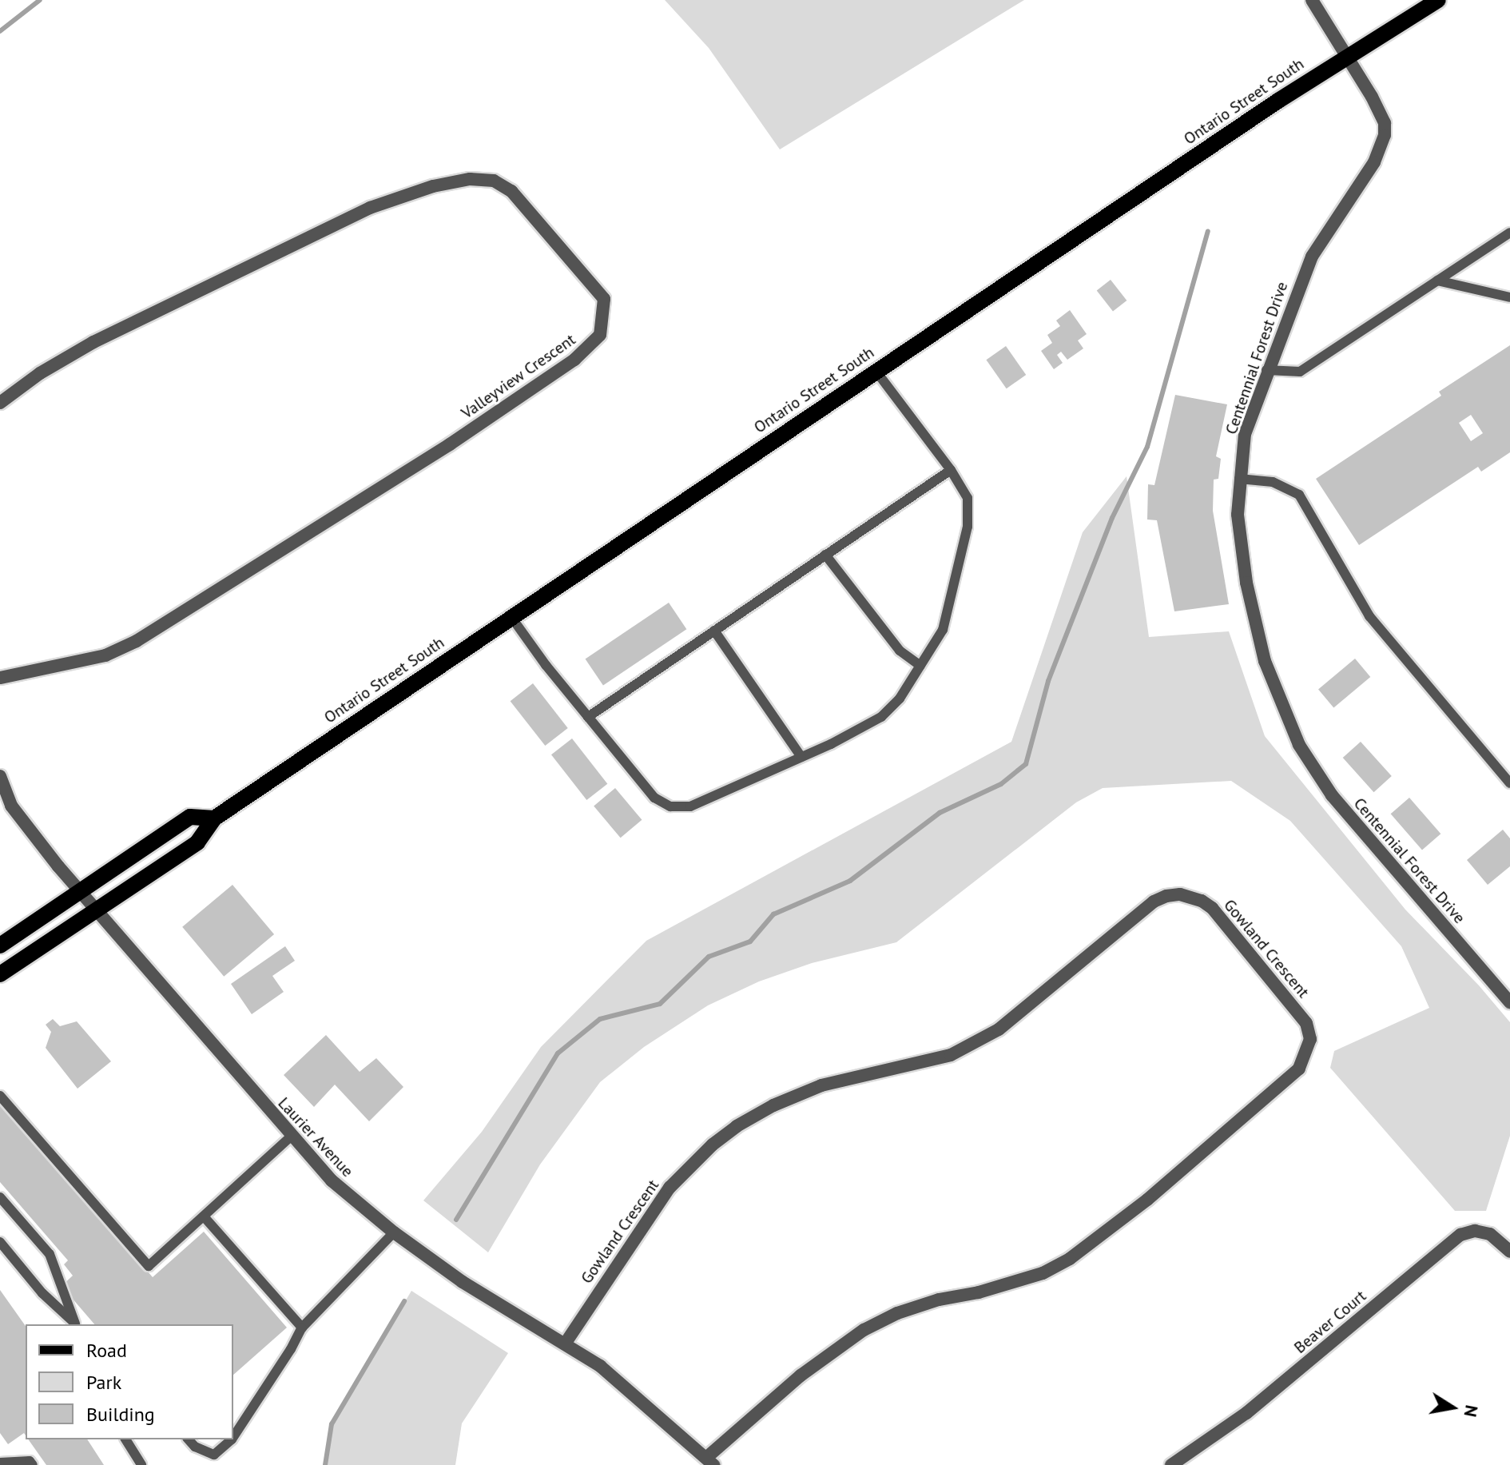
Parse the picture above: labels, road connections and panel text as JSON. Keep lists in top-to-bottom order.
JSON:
{
  "streets": {
    "main road": ["Ontario Street South"],
    "street": [
      "Centennial Forest Drive",
      "Valleyview Crescent",
      "Gowland Crescent",
      "Laurier Avenue",
      "Beaver Court"
    ]
  },
  "crossings": [
    ["Ontario Street South", "Centennial Forest Drive"],
    ["Ontario Street South", "Laurier Avenue"],
    ["Gowland Crescent", "Laurier Avenue"]
  ],
  "legend": ["Road", "Park", "Building"],
  "north": "right"
}
